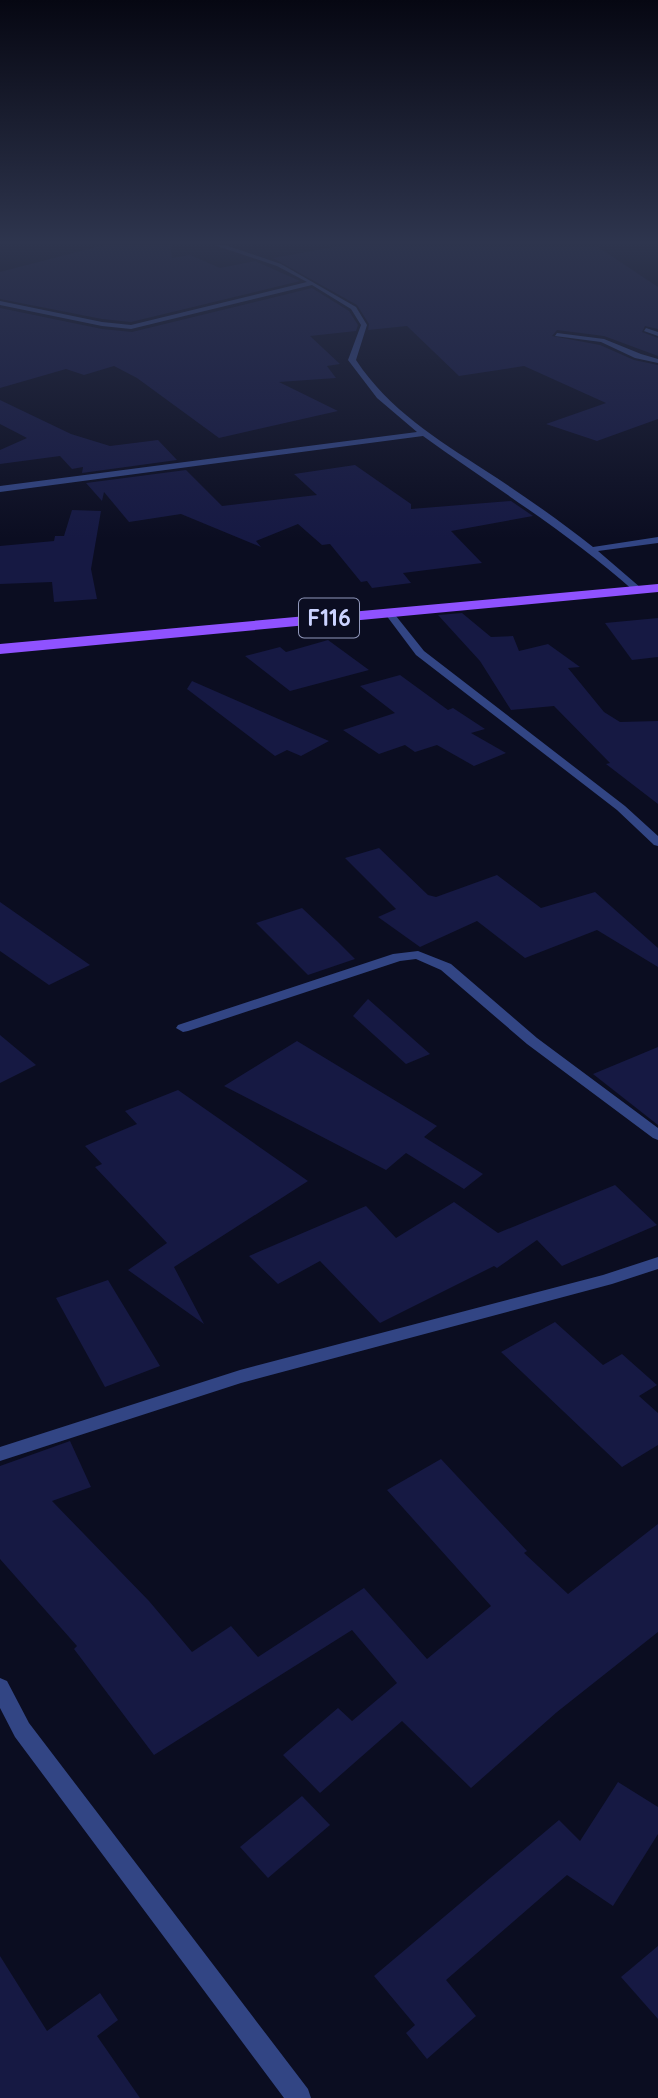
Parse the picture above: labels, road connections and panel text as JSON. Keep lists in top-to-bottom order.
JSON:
{
  "streets": {
    "main road": ["F116"]
  }
}
